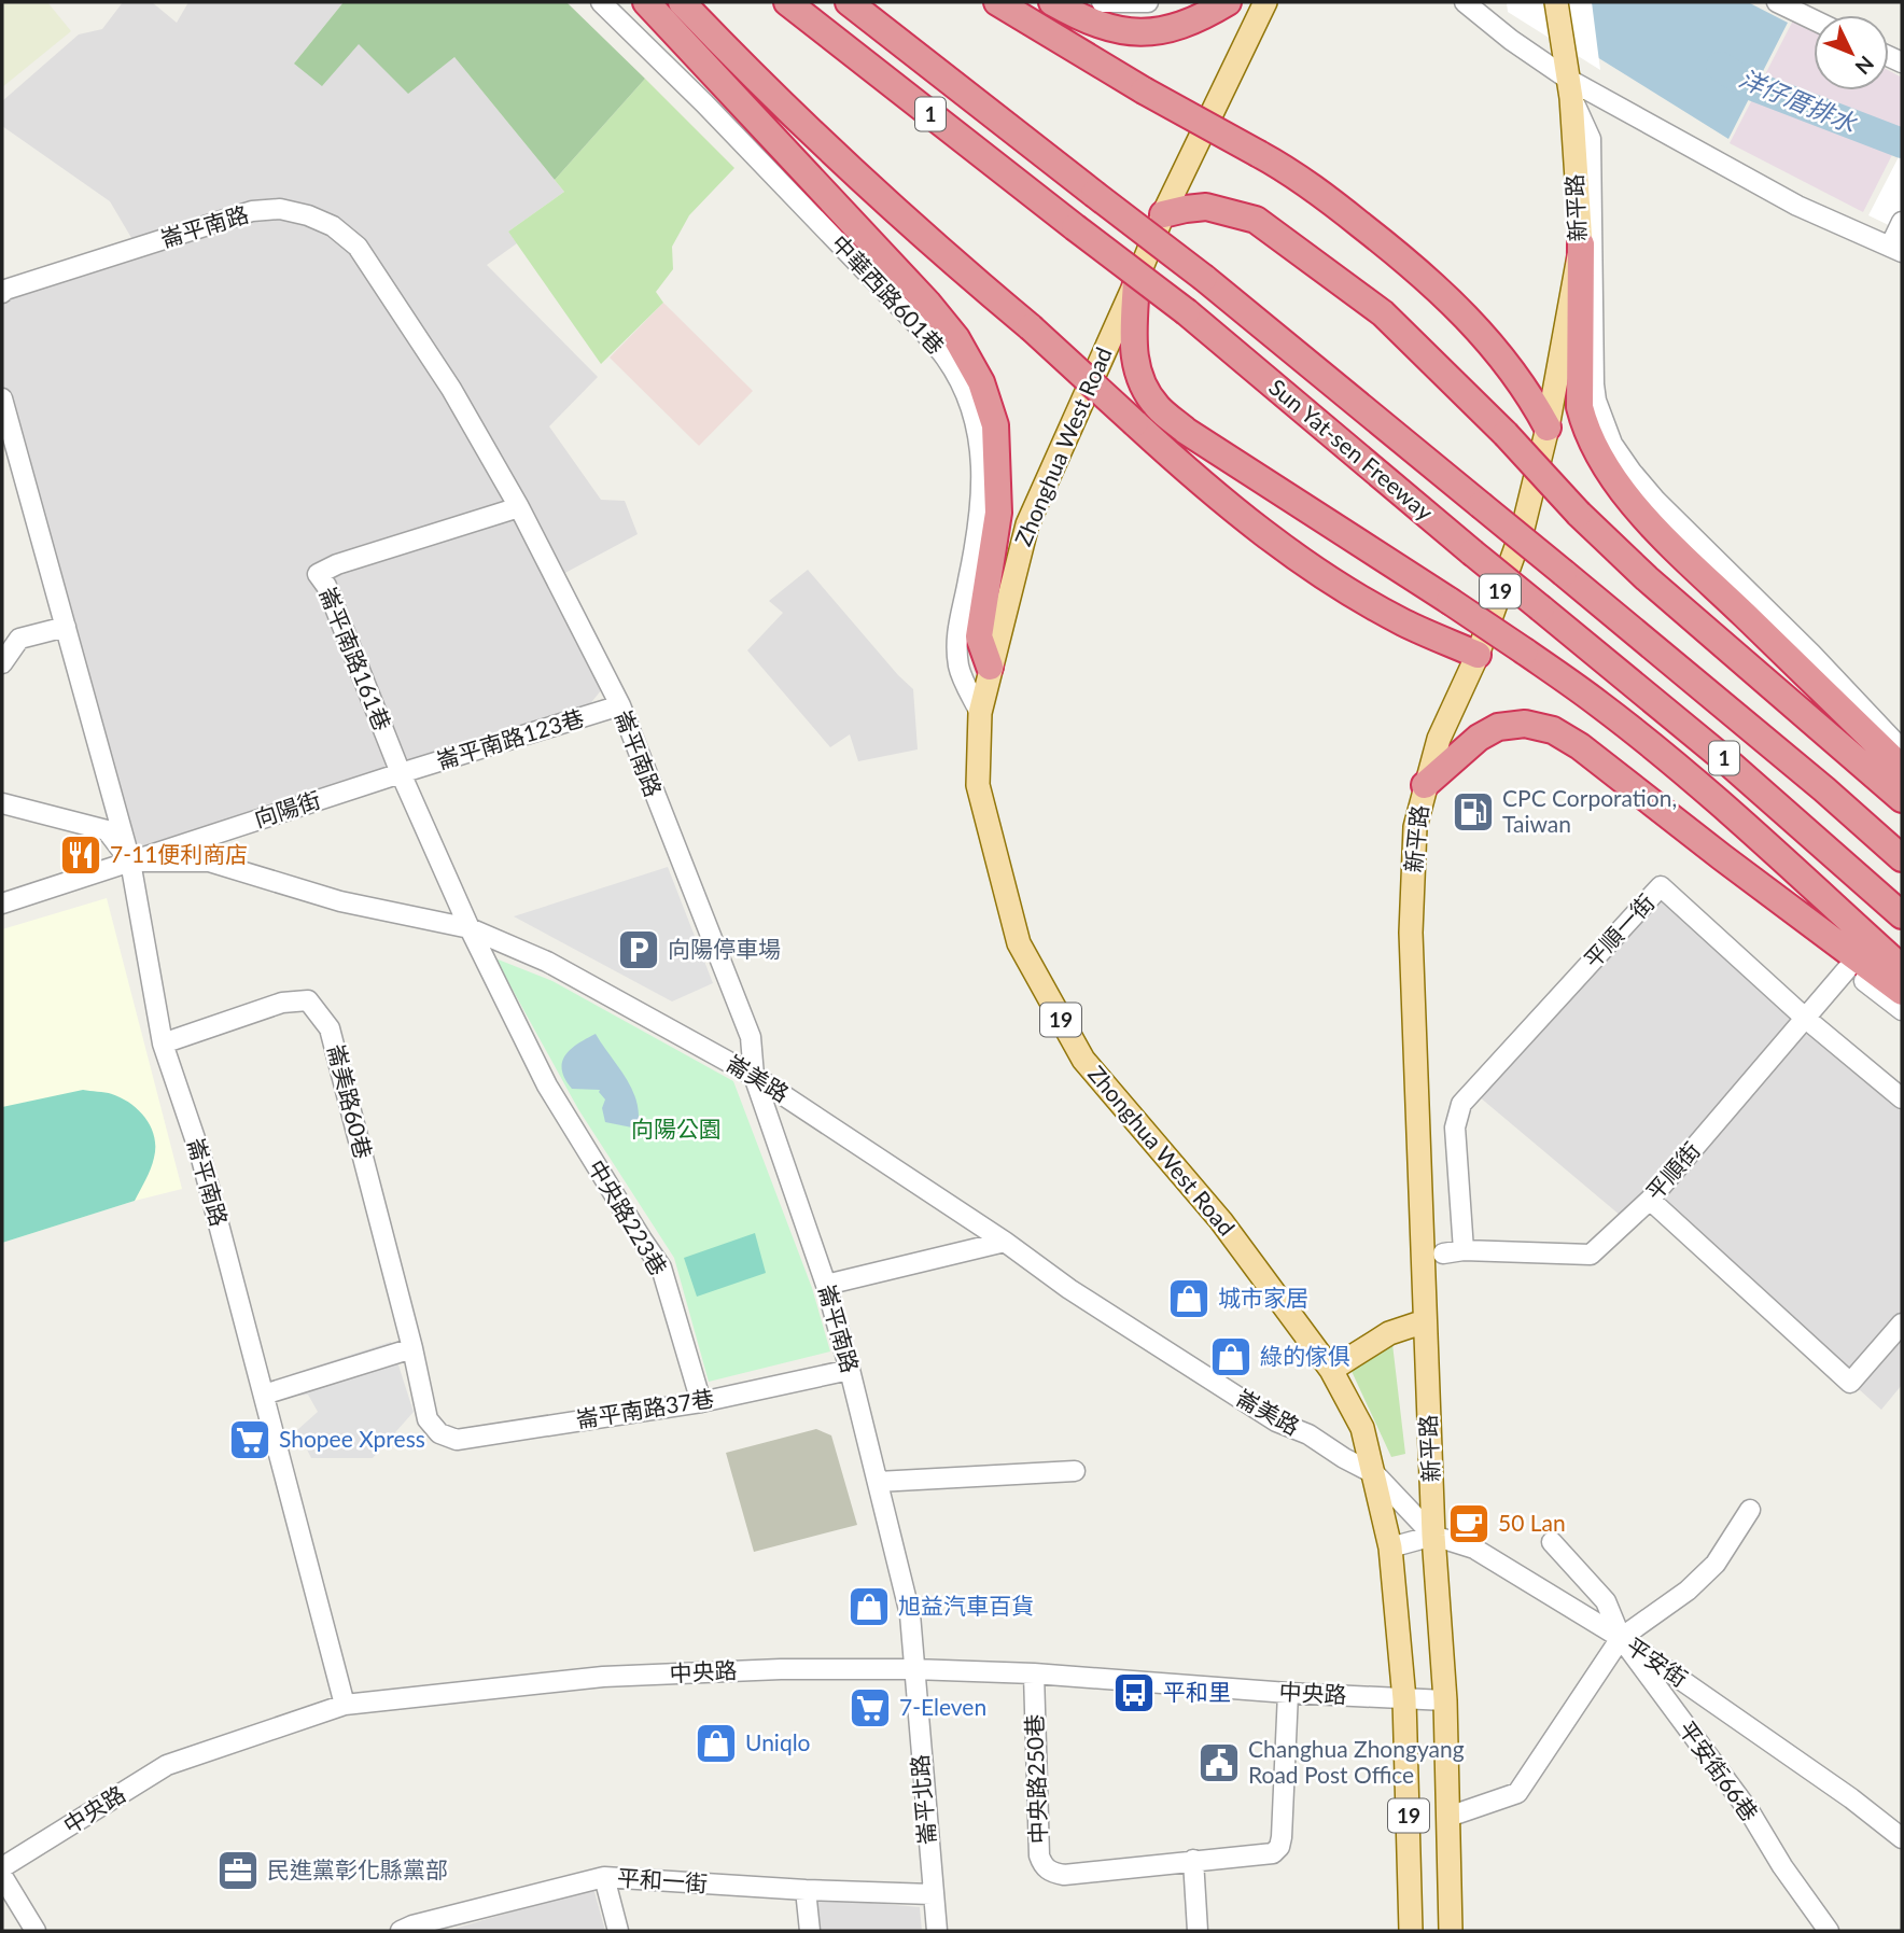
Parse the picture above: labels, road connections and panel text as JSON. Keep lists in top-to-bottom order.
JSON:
{
  "streets": {
    "highway": ["1", "Sun Yat-sen Freeway"],
    "main road": ["新平路", "Zhonghua West Road", "19"],
    "street": [
      "崙平南路",
      "中華西路601巷",
      "崙平南路161巷",
      "崙平南路123巷",
      "向陽街",
      "平順一街",
      "崙美路",
      "崙美路60巷",
      "平順街",
      "中央路223巷",
      "崙平南路37巷",
      "平安街",
      "中央路",
      "平安街66巷",
      "中央路250巷",
      "崙平北路",
      "平和一街"
    ]
  },
  "crossings": [
    ["新平路", "19"],
    ["新平路", "崙美路"],
    ["新平路", "平安街"],
    ["新平路", "中央路"],
    ["崙平南路", "崙平南路161巷"],
    ["崙平南路", "崙平南路123巷"],
    ["崙平南路", "向陽街"],
    ["崙平南路", "崙美路"],
    ["崙平南路", "崙美路60巷"],
    ["崙平南路", "崙平南路37巷"],
    ["崙平南路", "中央路"],
    ["崙平南路", "崙平北路"],
    ["中華西路601巷", "Zhonghua West Road"],
    ["Zhonghua West Road", "崙美路"],
    ["Zhonghua West Road", "中央路"],
    ["19", "中央路"],
    ["崙平南路161巷", "崙平南路123巷"],
    ["崙平南路161巷", "向陽街"],
    ["崙平南路161巷", "中央路223巷"],
    ["崙平南路123巷", "向陽街"],
    ["崙平南路123巷", "中央路223巷"],
    ["向陽街", "崙美路"],
    ["向陽街", "中央路223巷"],
    ["平順一街", "平順街"],
    ["崙美路", "中央路223巷"],
    ["崙美路", "平安街"],
    ["崙美路60巷", "崙平南路37巷"],
    ["中央路223巷", "崙平南路37巷"],
    ["平安街", "平安街66巷"],
    ["中央路", "中央路250巷"],
    ["中央路", "崙平北路"],
    ["崙平北路", "平和一街"]
  ],
  "water": ["洋仔厝排水"],
  "parks": ["向陽公園"],
  "places": {
    "fuel station": ["CPC Corporation, Taiwan"],
    "restaurant": ["7-11便利商店"],
    "parking": ["向陽停車場"],
    "shop": [
      "城市家居",
      "綠的傢俱",
      "旭益汽車百貨",
      "Uniqlo"
    ],
    "supermarket": ["Shopee Xpress", "7-Eleven"],
    "cafe": ["50 Lan"],
    "bus stop": ["平和里"],
    "public building": ["Changhua Zhongyang Road Post Office"],
    "office": ["民進黨彰化縣黨部"]
  },
  "north": "bottom right"
}
